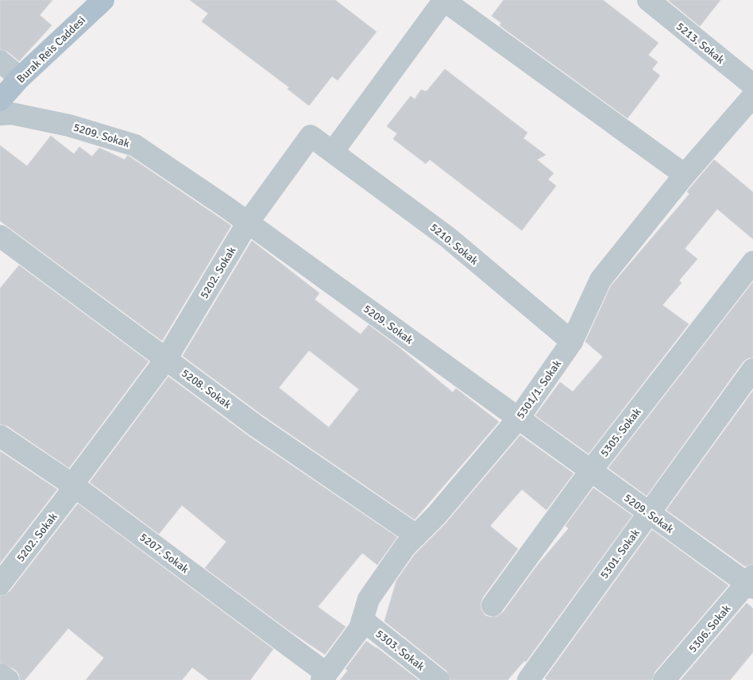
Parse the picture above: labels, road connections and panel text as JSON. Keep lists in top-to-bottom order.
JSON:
{
  "streets": {
    "main road": ["Burak Reis Caddesi"],
    "street": [
      "5213. Sokak",
      "5209. Sokak",
      "5210. Sokak",
      "5202. Sokak",
      "5208. Sokak",
      "5301/1. Sokak",
      "5305. Sokak",
      "5207. Sokak",
      "5301. Sokak",
      "5306. Sokak",
      "5303. Sokak"
    ]
  },
  "crossings": [
    ["5209. Sokak", "5202. Sokak"],
    ["5209. Sokak", "5301/1. Sokak"],
    ["5209. Sokak", "5305. Sokak"],
    ["5209. Sokak", "5301. Sokak"],
    ["5209. Sokak", "5306. Sokak"],
    ["5210. Sokak", "5202. Sokak"],
    ["5210. Sokak", "5301/1. Sokak"],
    ["5202. Sokak", "5208. Sokak"],
    ["5202. Sokak", "5207. Sokak"],
    ["5208. Sokak", "5301/1. Sokak"],
    ["5301/1. Sokak", "5207. Sokak"],
    ["5301/1. Sokak", "5303. Sokak"]
  ]
}
